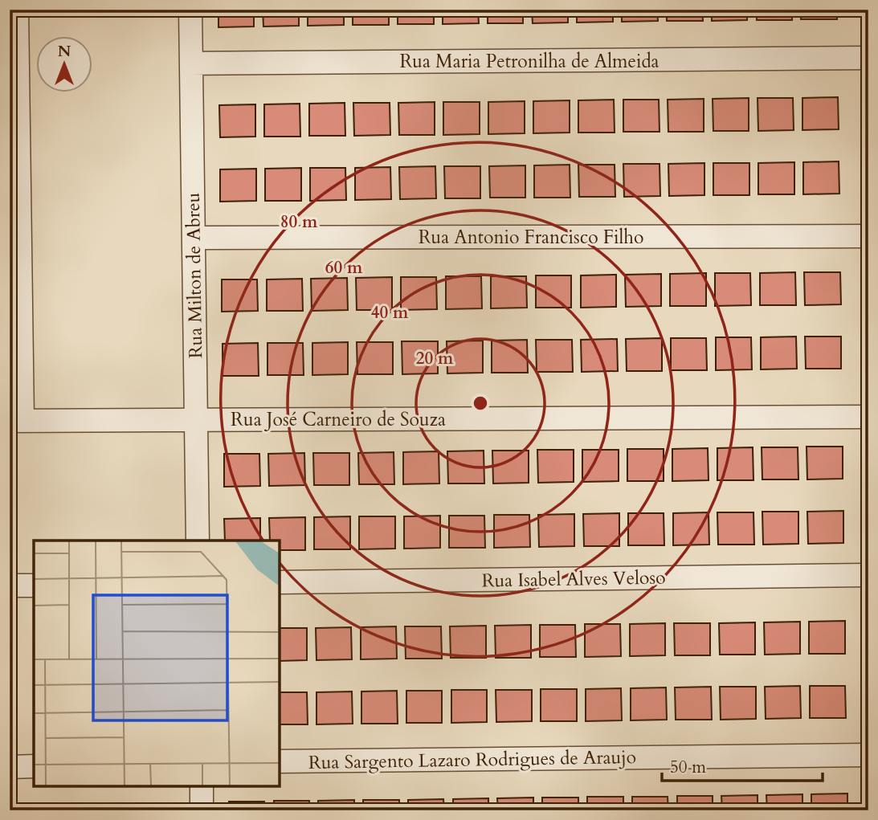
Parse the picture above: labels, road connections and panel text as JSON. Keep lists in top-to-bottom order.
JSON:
{
  "streets": {
    "street": [
      "Rua Maria Petronilha de Almeida",
      "Rua Antonio Francisco Filho",
      "Rua Milton de Abreu",
      "Rua José Carneiro de Souza",
      "Rua Isabel Alves Veloso",
      "Rua Sargento Lazaro Rodrigues de Araujo"
    ]
  },
  "crossings": [
    ["Rua Maria Petronilha de Almeida", "Rua Milton de Abreu"],
    ["Rua Antonio Francisco Filho", "Rua Milton de Abreu"],
    ["Rua Milton de Abreu", "Rua José Carneiro de Souza"]
  ],
  "scale_bar": "50 m",
  "north": "top",
  "rings": [
    "80 m",
    "60 m",
    "40 m",
    "20 m"
  ]
}
